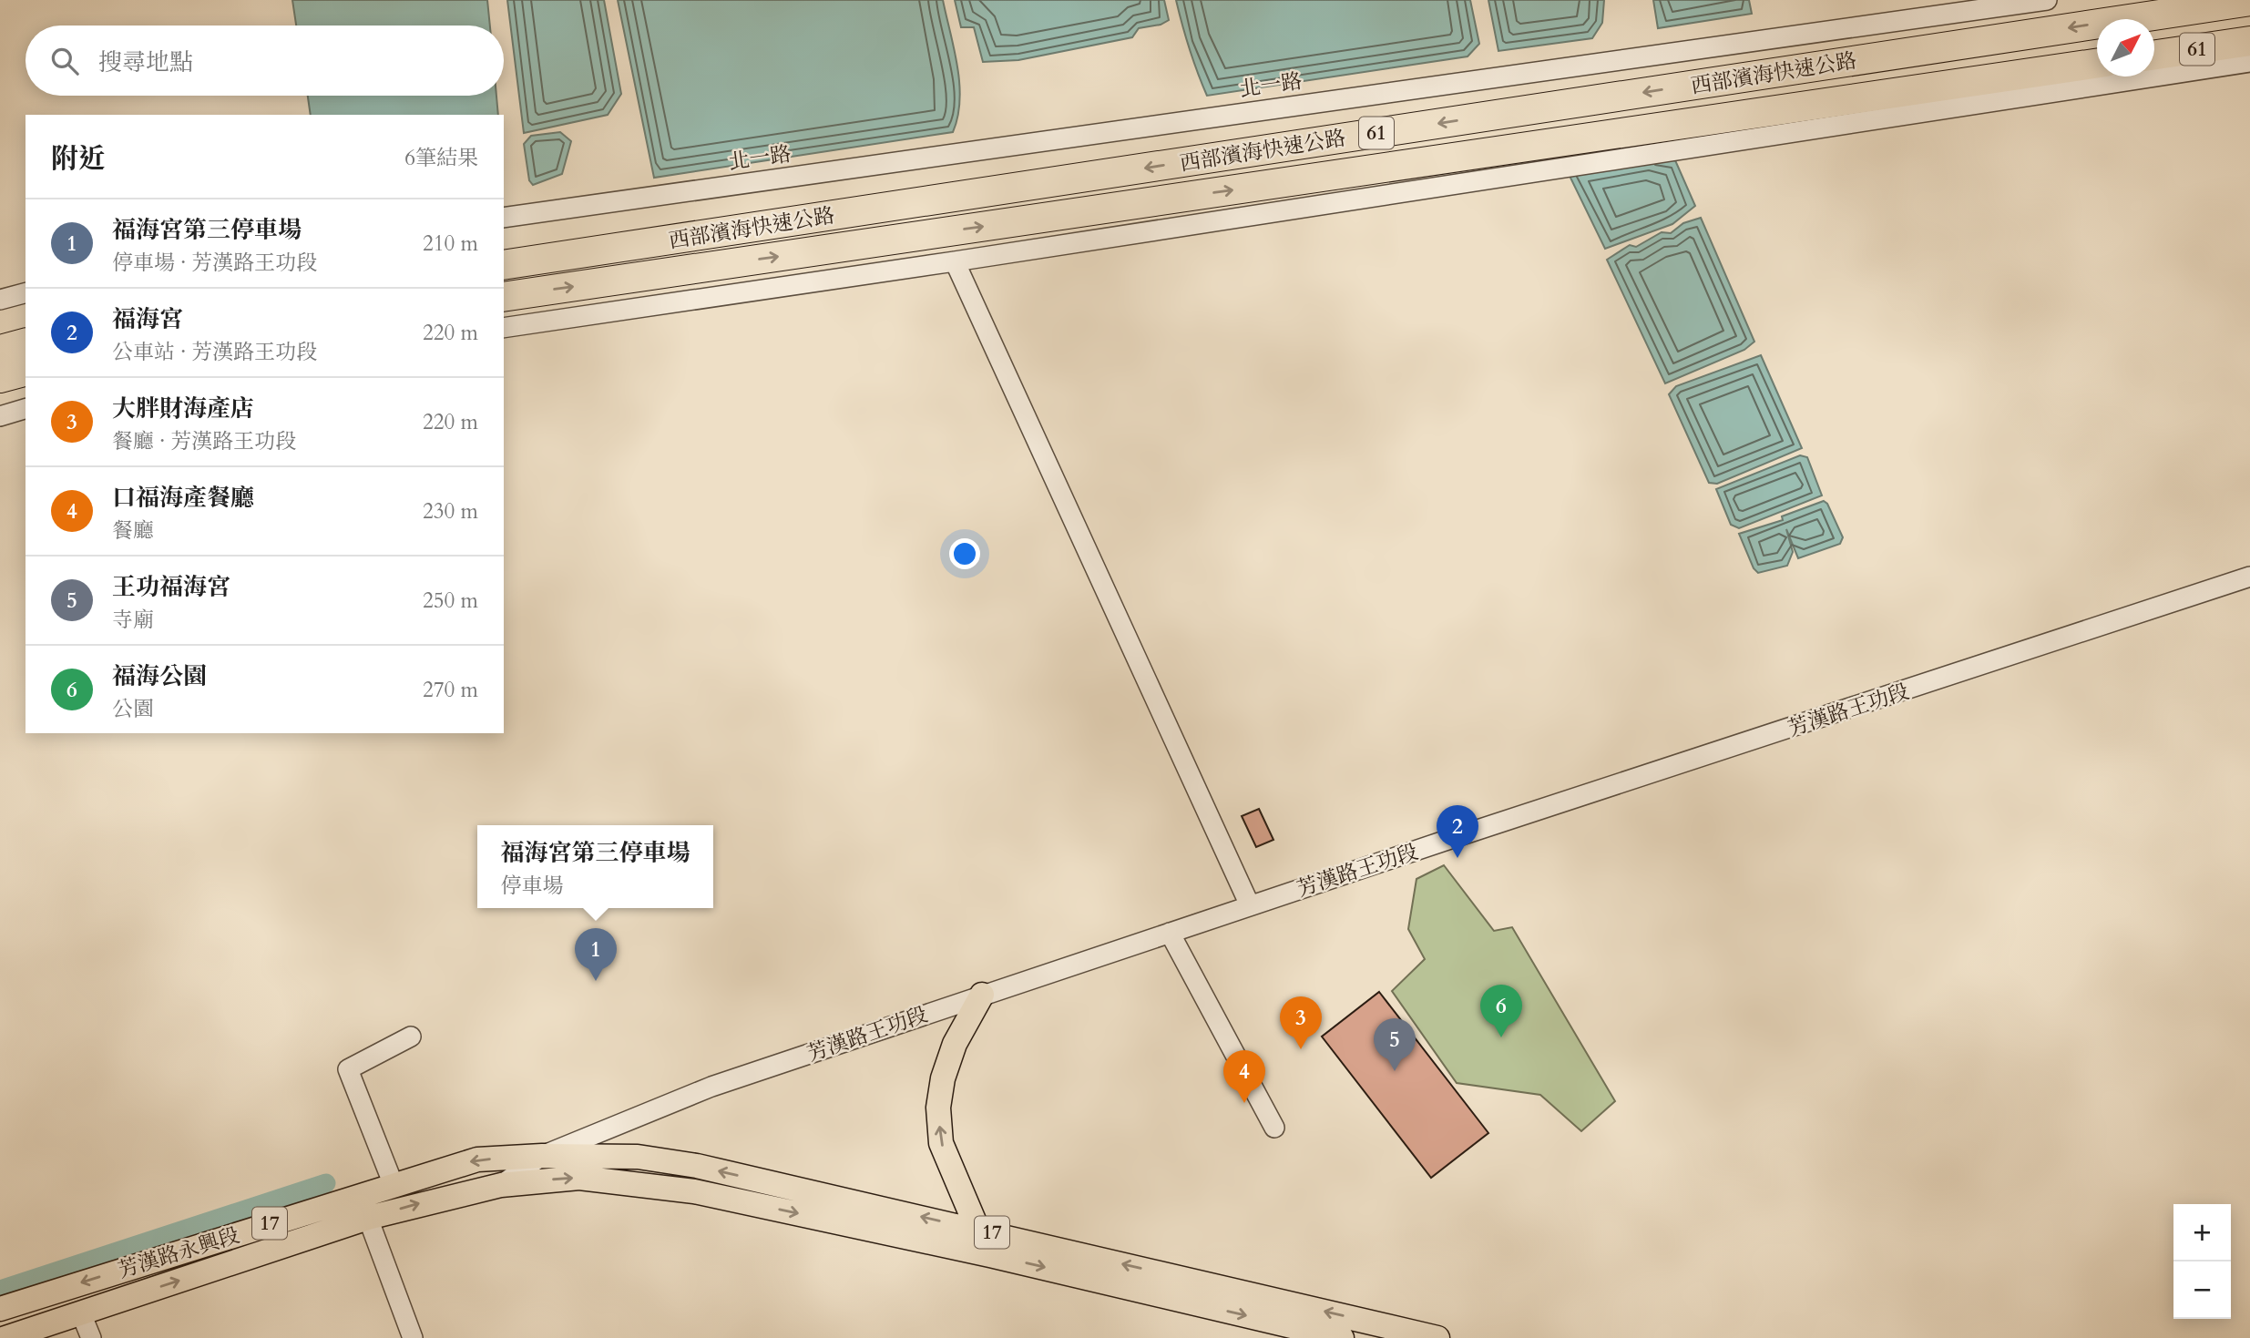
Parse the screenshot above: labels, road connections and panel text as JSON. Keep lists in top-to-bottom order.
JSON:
{
  "streets": {
    "highway": ["61", "西部濱海快速公路"],
    "main road": ["17", "芳漢路永興段"],
    "street": ["北一路", "芳漢路王功段"]
  },
  "crossings": [
    ["芳漢路王功段", "17"],
    ["芳漢路王功段", "芳漢路永興段"],
    ["17", "芳漢路永興段"]
  ],
  "north": "top right",
  "page": {
    "search": "搜尋地點",
    "heading": ["附近", "6筆結果"],
    "list": [
      {
        "mark": "1",
        "name": "福海宮第三停車場",
        "note": "停車場 · 芳漢路王功段",
        "value": "210 m"
      },
      {
        "mark": "2",
        "name": "福海宮",
        "note": "公車站 · 芳漢路王功段",
        "value": "220 m"
      },
      {
        "mark": "3",
        "name": "大胖財海產店",
        "note": "餐廳 · 芳漢路王功段",
        "value": "220 m"
      },
      {
        "mark": "4",
        "name": "口福海產餐廳",
        "note": "餐廳",
        "value": "230 m"
      },
      {
        "mark": "5",
        "name": "王功福海宮",
        "note": "寺廟",
        "value": "250 m"
      },
      {
        "mark": "6",
        "name": "福海公園",
        "note": "公園",
        "value": "270 m"
      }
    ],
    "pins": [
      "2",
      "1",
      "6",
      "3",
      "5",
      "4"
    ],
    "popup": ["福海宮第三停車場", "停車場"],
    "map_buttons": ["+", "−"]
  }
}
